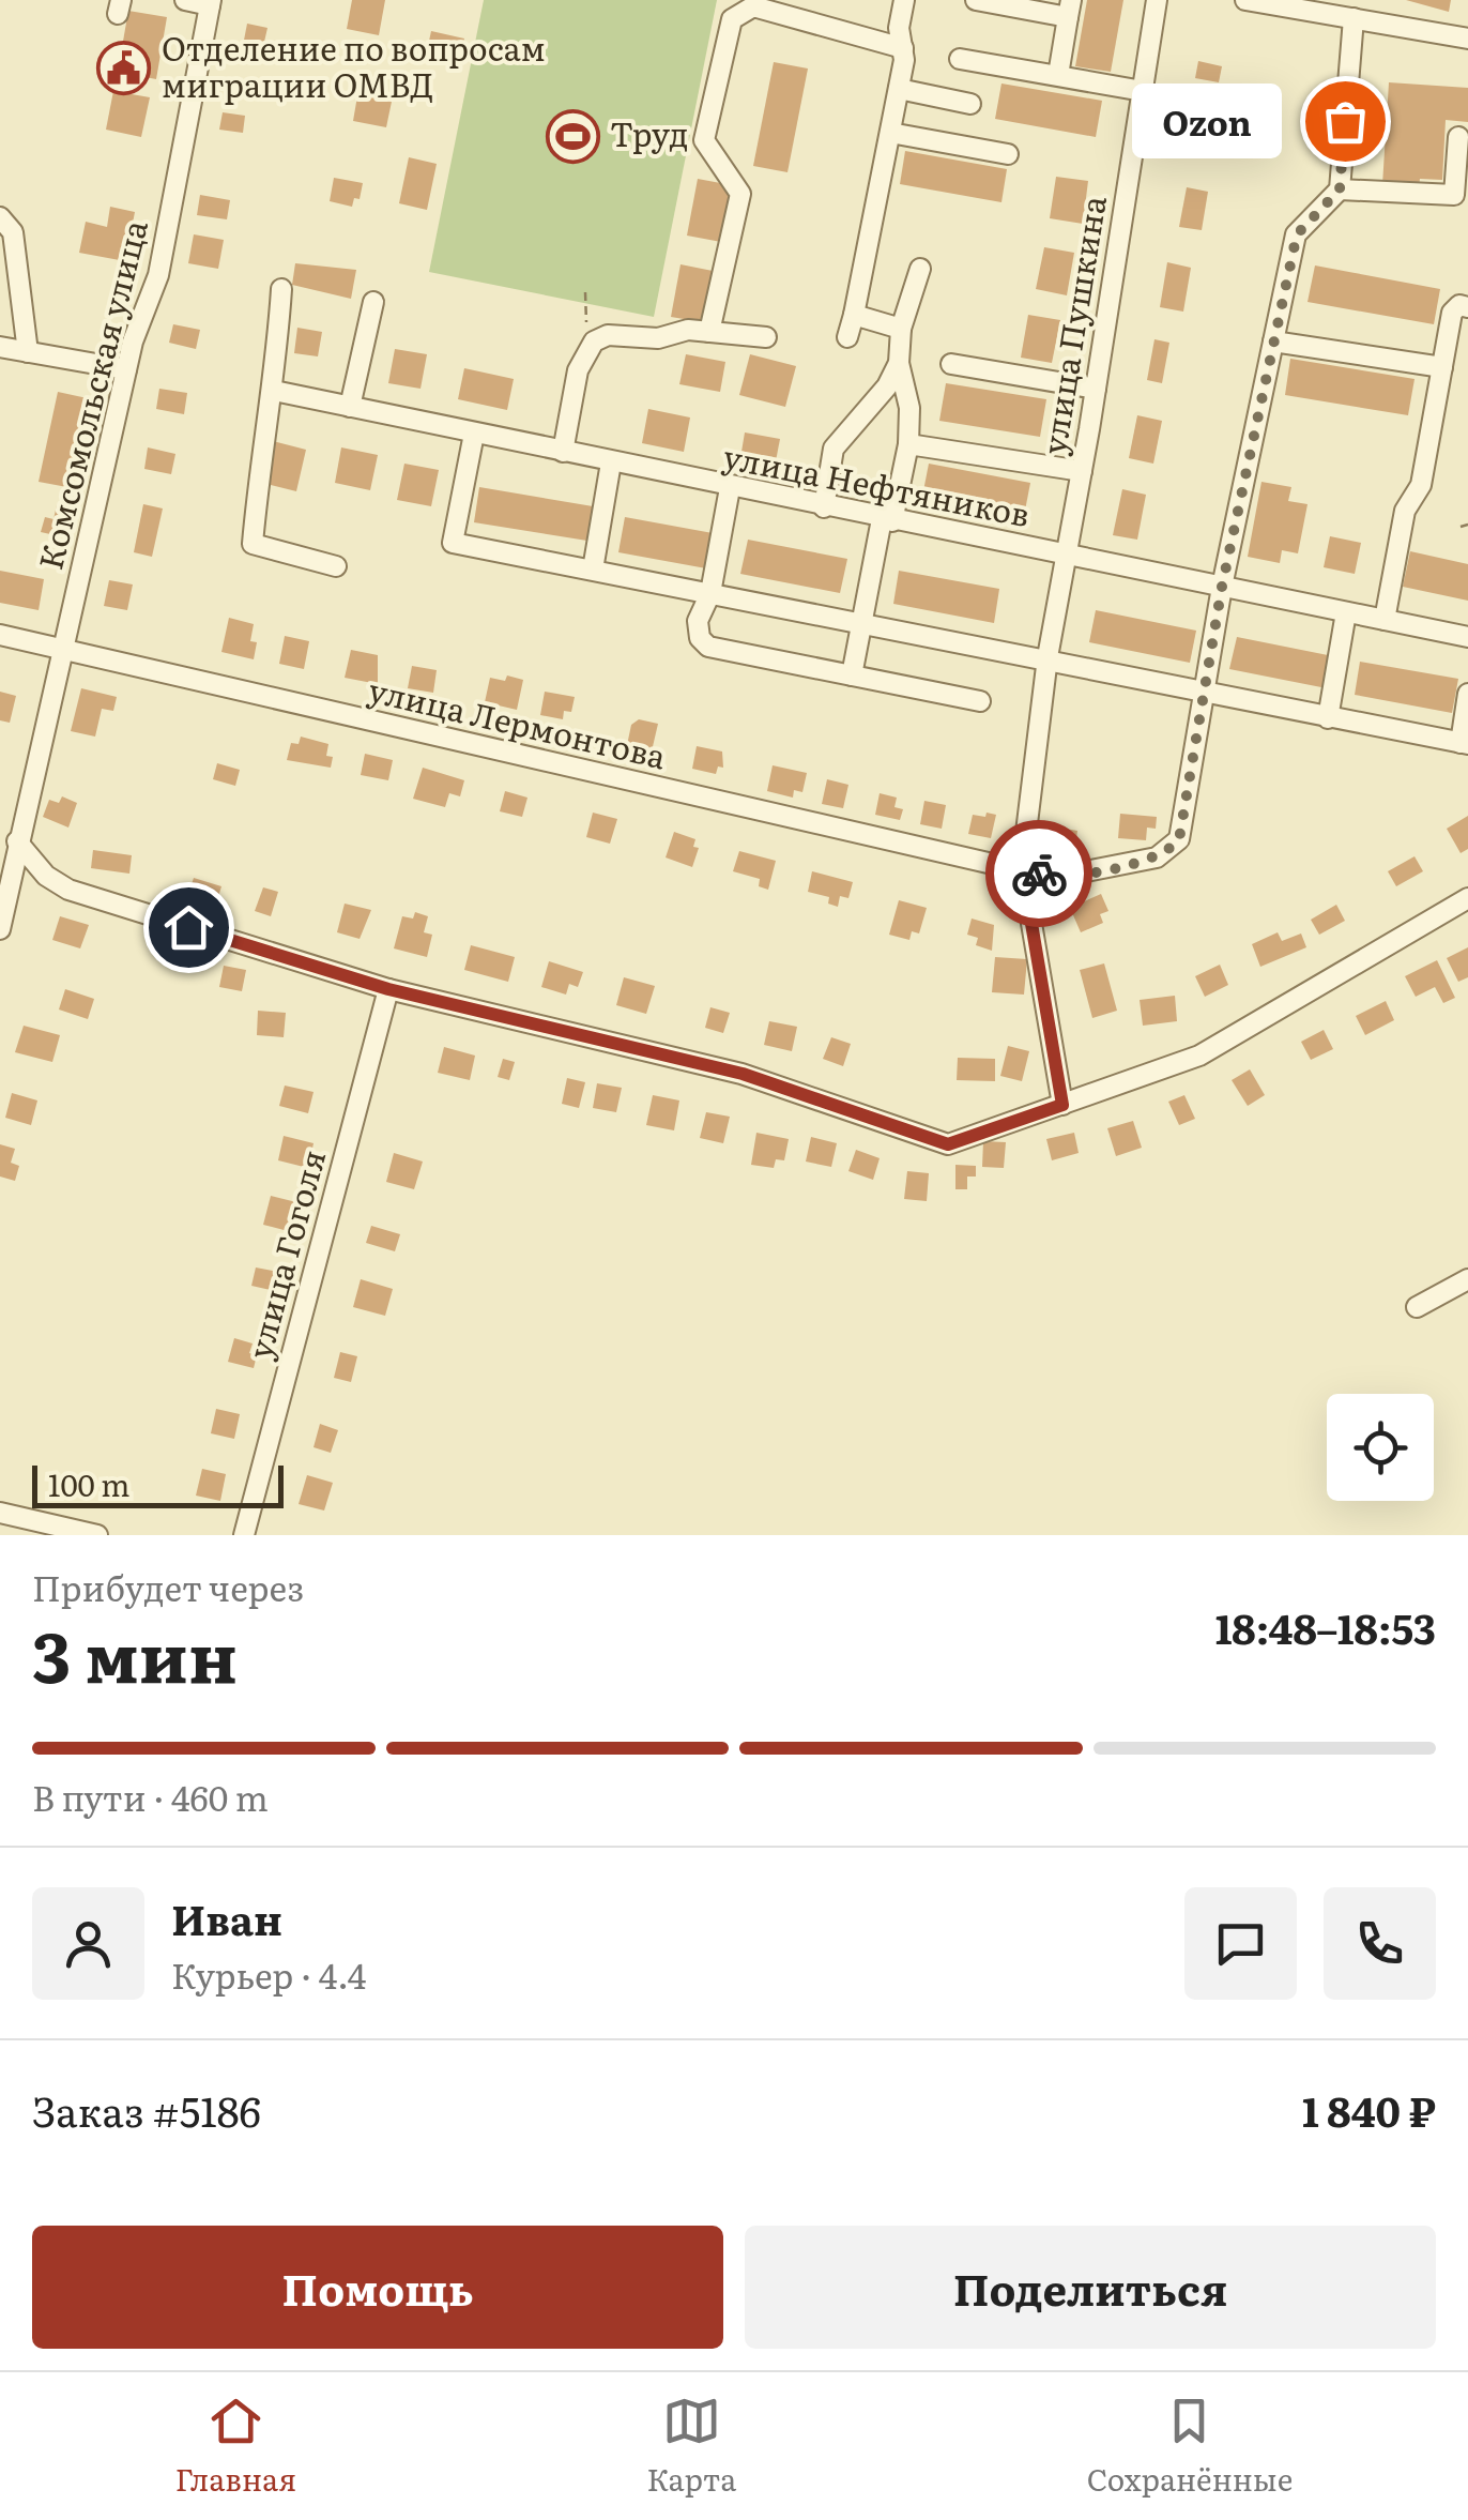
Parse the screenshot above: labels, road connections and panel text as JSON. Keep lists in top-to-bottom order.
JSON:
{
  "streets": {
    "street": [
      "улица Пушкина",
      "Комсомольская улица",
      "улица Нефтяников",
      "улица Лермонтова",
      "улица Гоголя"
    ]
  },
  "crossings": [
    ["улица Пушкина", "улица Нефтяников"],
    ["улица Пушкина", "улица Лермонтова"],
    ["Комсомольская улица", "улица Лермонтова"]
  ],
  "places": {
    "public building": ["Отделение по вопросам миграции ОМВД"],
    "other": ["Ozon"],
    "sports": ["Труд"]
  },
  "scale_bar": "100 m",
  "page": {
    "bubble": "Ozon",
    "scale": "100 m",
    "heading": ["3 мин", "Прибудет через", "18:48–18:53"],
    "panel": [
      "Иван",
      "Курьер · 4.4",
      "Заказ #5186",
      "1 840 ₽"
    ],
    "bar": "В пути · 460 m",
    "buttons": ["Помощь", "Поделиться"],
    "tabs": ["Главная", "Карта", "Сохранённые"]
  }
}
